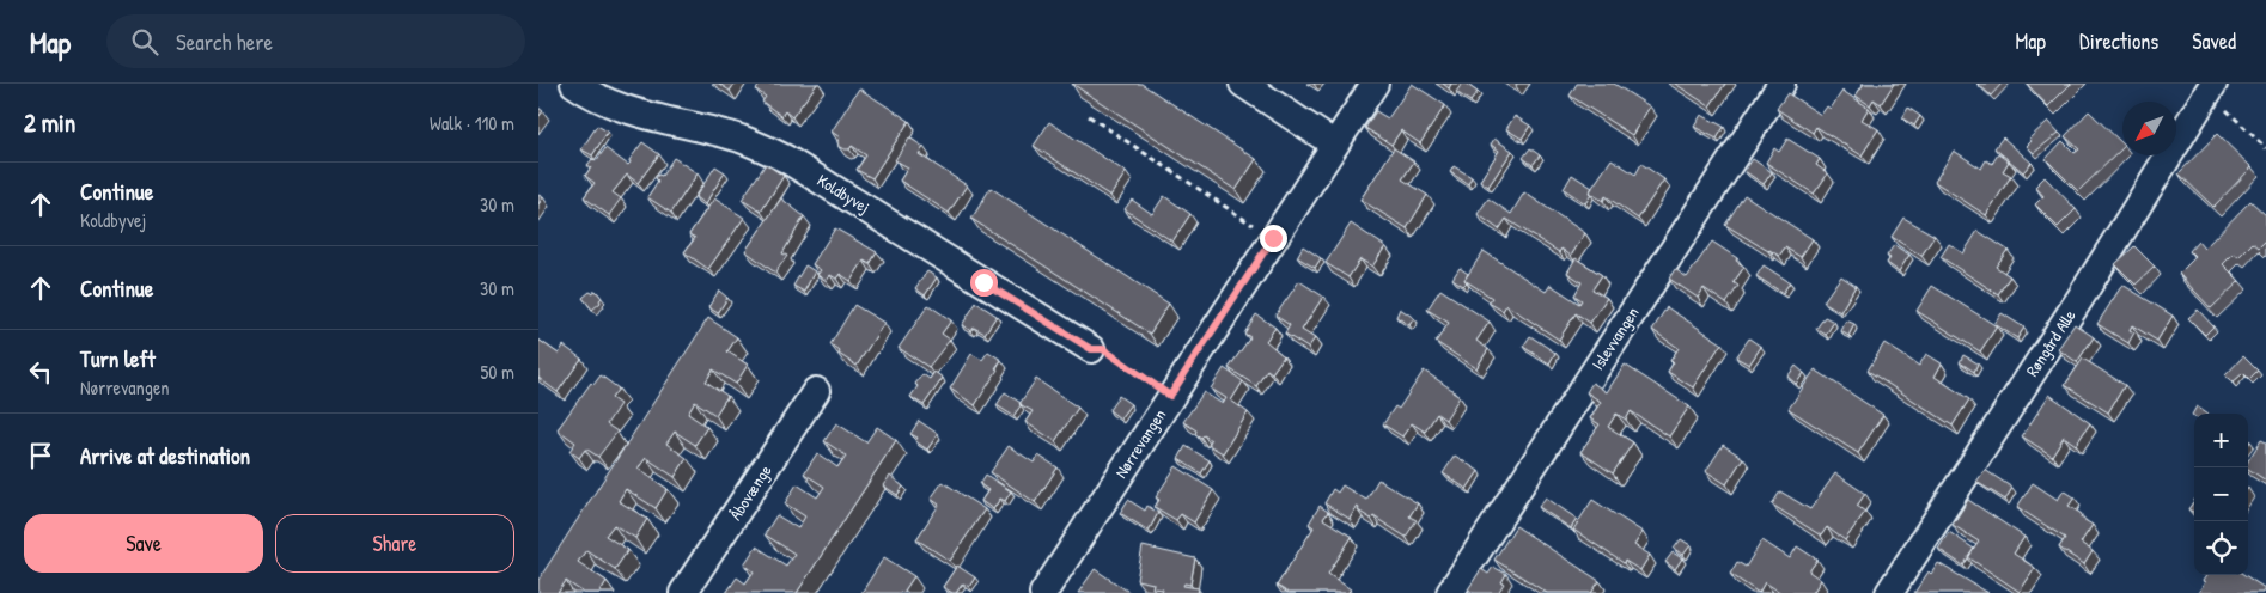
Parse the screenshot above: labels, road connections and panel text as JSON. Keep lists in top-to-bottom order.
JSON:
{
  "streets": {
    "street": [
      "Koldbyvej",
      "Islevvangen",
      "Røngård Alle",
      "Nørrevangen",
      "Åbovænge"
    ]
  },
  "north": "bottom left",
  "page": {
    "header": "Map",
    "search": "Search here",
    "nav": ["Map", "Directions", "Saved"],
    "heading": ["2 min", "Walk · 110 m"],
    "list": [
      ["Continue", "Koldbyvej", "30 m"],
      ["Continue", "30 m"],
      ["Turn left", "Nørrevangen", "50 m"],
      "Arrive at destination"
    ],
    "map_buttons": ["+", "−"],
    "buttons": ["Save", "Share"]
  }
}
